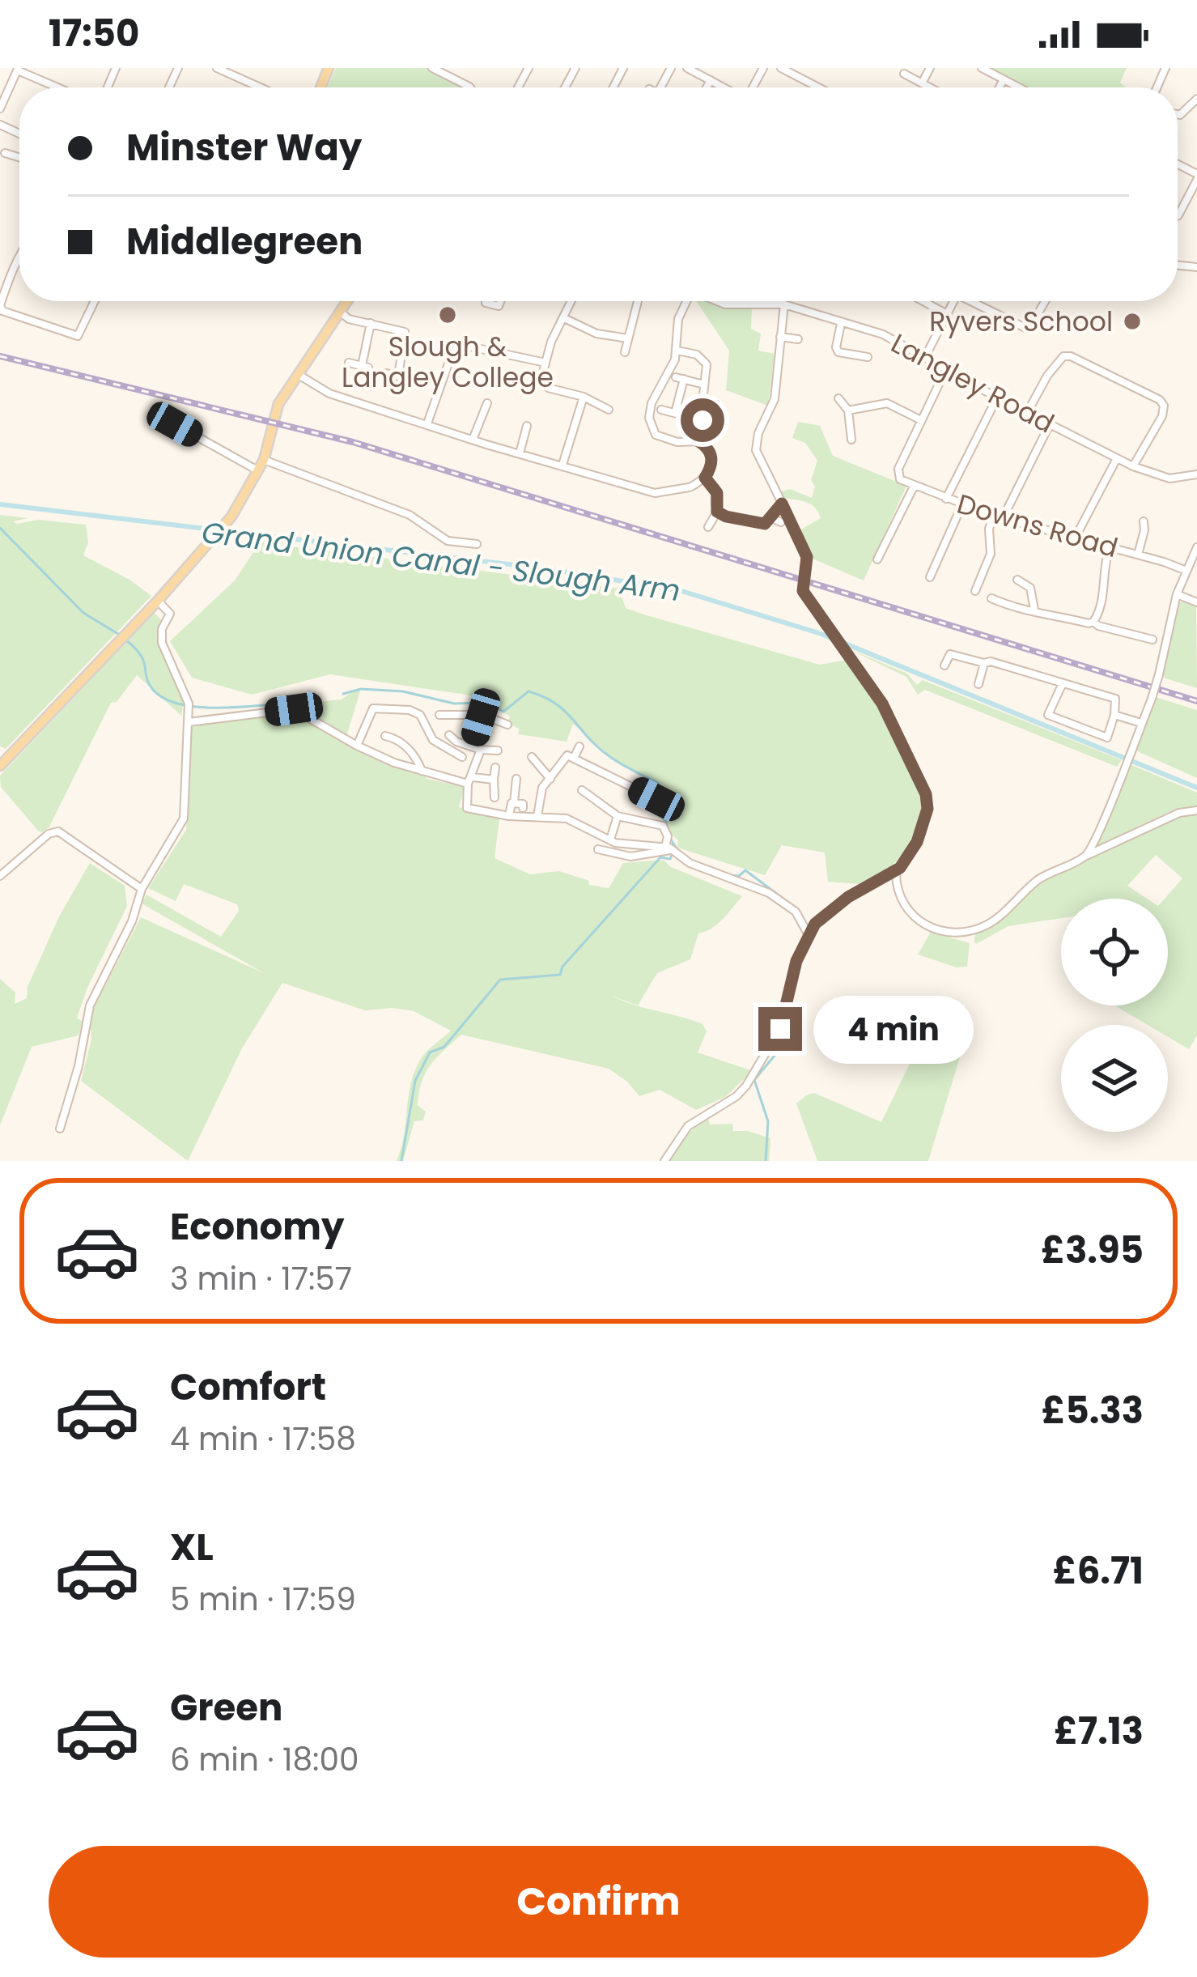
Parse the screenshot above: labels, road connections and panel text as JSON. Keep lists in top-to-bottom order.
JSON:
{
  "streets": {
    "street": ["Langley Road", "Downs Road"]
  },
  "water": ["Grand Union Canal - Slough Arm"],
  "places": ["Slough & Langley College", "Ryvers School"],
  "page": {
    "status": "17:50",
    "banner": ["Minster Way", "Middlegreen"],
    "bubble": "4 min",
    "list": [
      {
        "name": "Economy",
        "note": "3 min · 17:57",
        "value": "£3.95"
      },
      {
        "name": "Comfort",
        "note": "4 min · 17:58",
        "value": "£5.33"
      },
      {
        "name": "XL",
        "note": "5 min · 17:59",
        "value": "£6.71"
      },
      {
        "name": "Green",
        "note": "6 min · 18:00",
        "value": "£7.13"
      }
    ],
    "buttons": "Confirm"
  }
}
